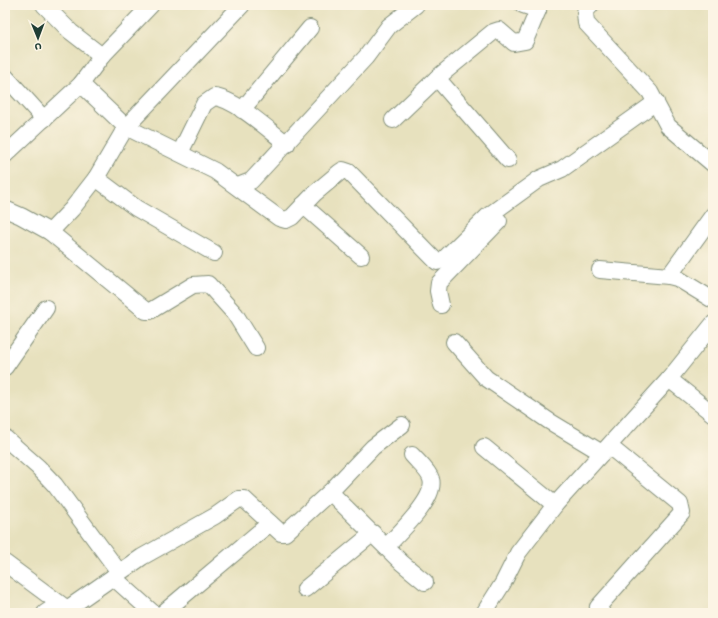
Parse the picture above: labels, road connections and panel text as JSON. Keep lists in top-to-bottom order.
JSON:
{
  "north": "bottom"
}
